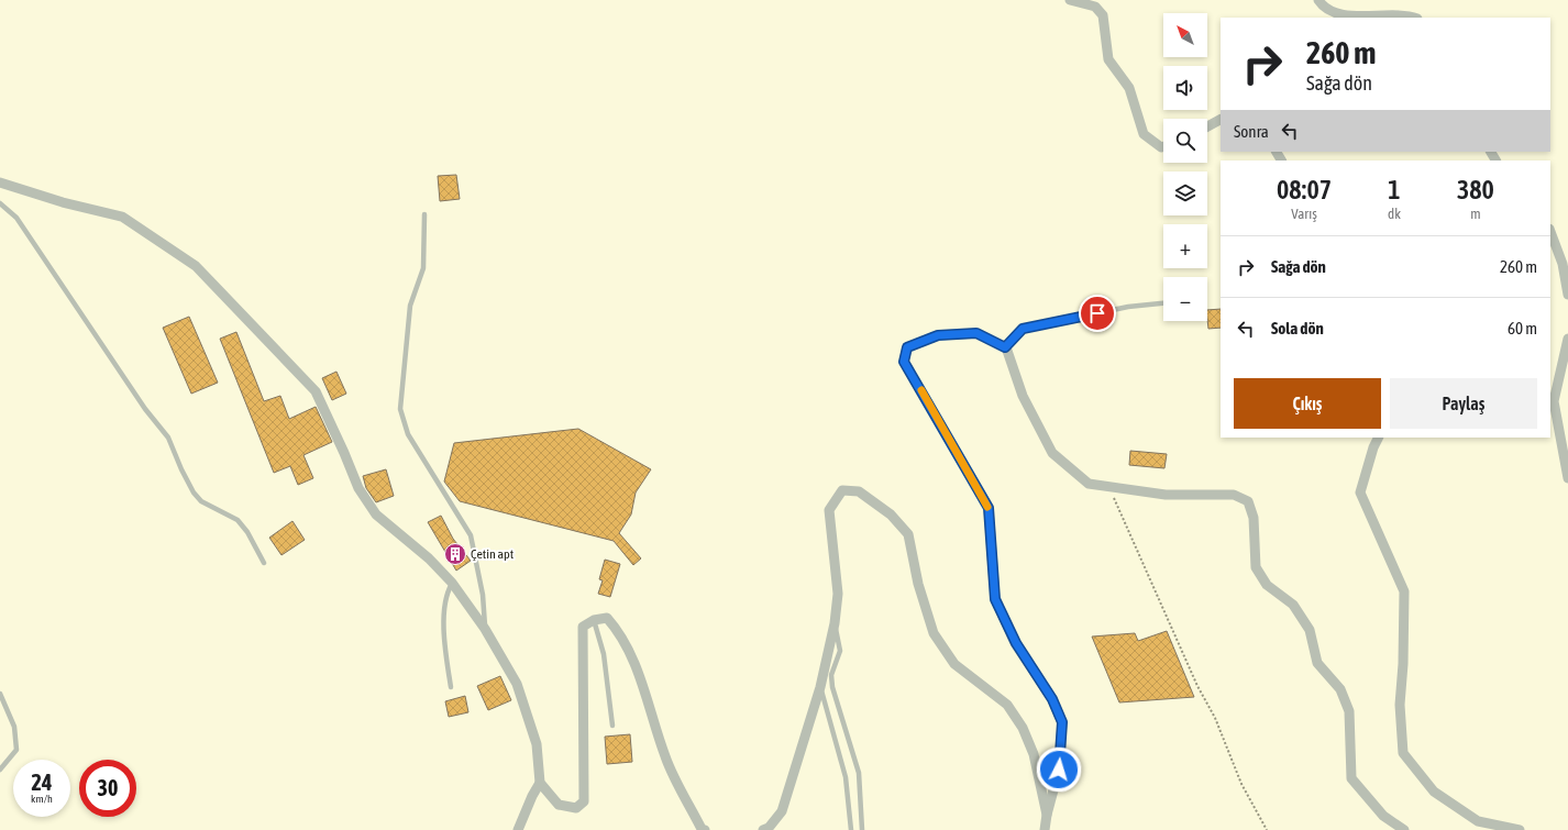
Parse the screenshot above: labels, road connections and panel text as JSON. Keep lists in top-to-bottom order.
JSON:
{
  "places": {
    "building": ["Çetin apt"]
  },
  "north": "top left",
  "page": {
    "map_buttons": ["+", "−"],
    "turn": ["260 m", "Sağa dön"],
    "then": "Sonra",
    "eta": [
      "08:07",
      "Varış",
      "1",
      "dk",
      "380",
      "m"
    ],
    "list": [
      {
        "name": "Sağa dön",
        "value": "260 m"
      },
      {
        "name": "Sola dön",
        "value": "60 m"
      }
    ],
    "buttons": ["Çıkış", "Paylaş"],
    "speed": "24 km/h",
    "limit": "30"
  }
}
